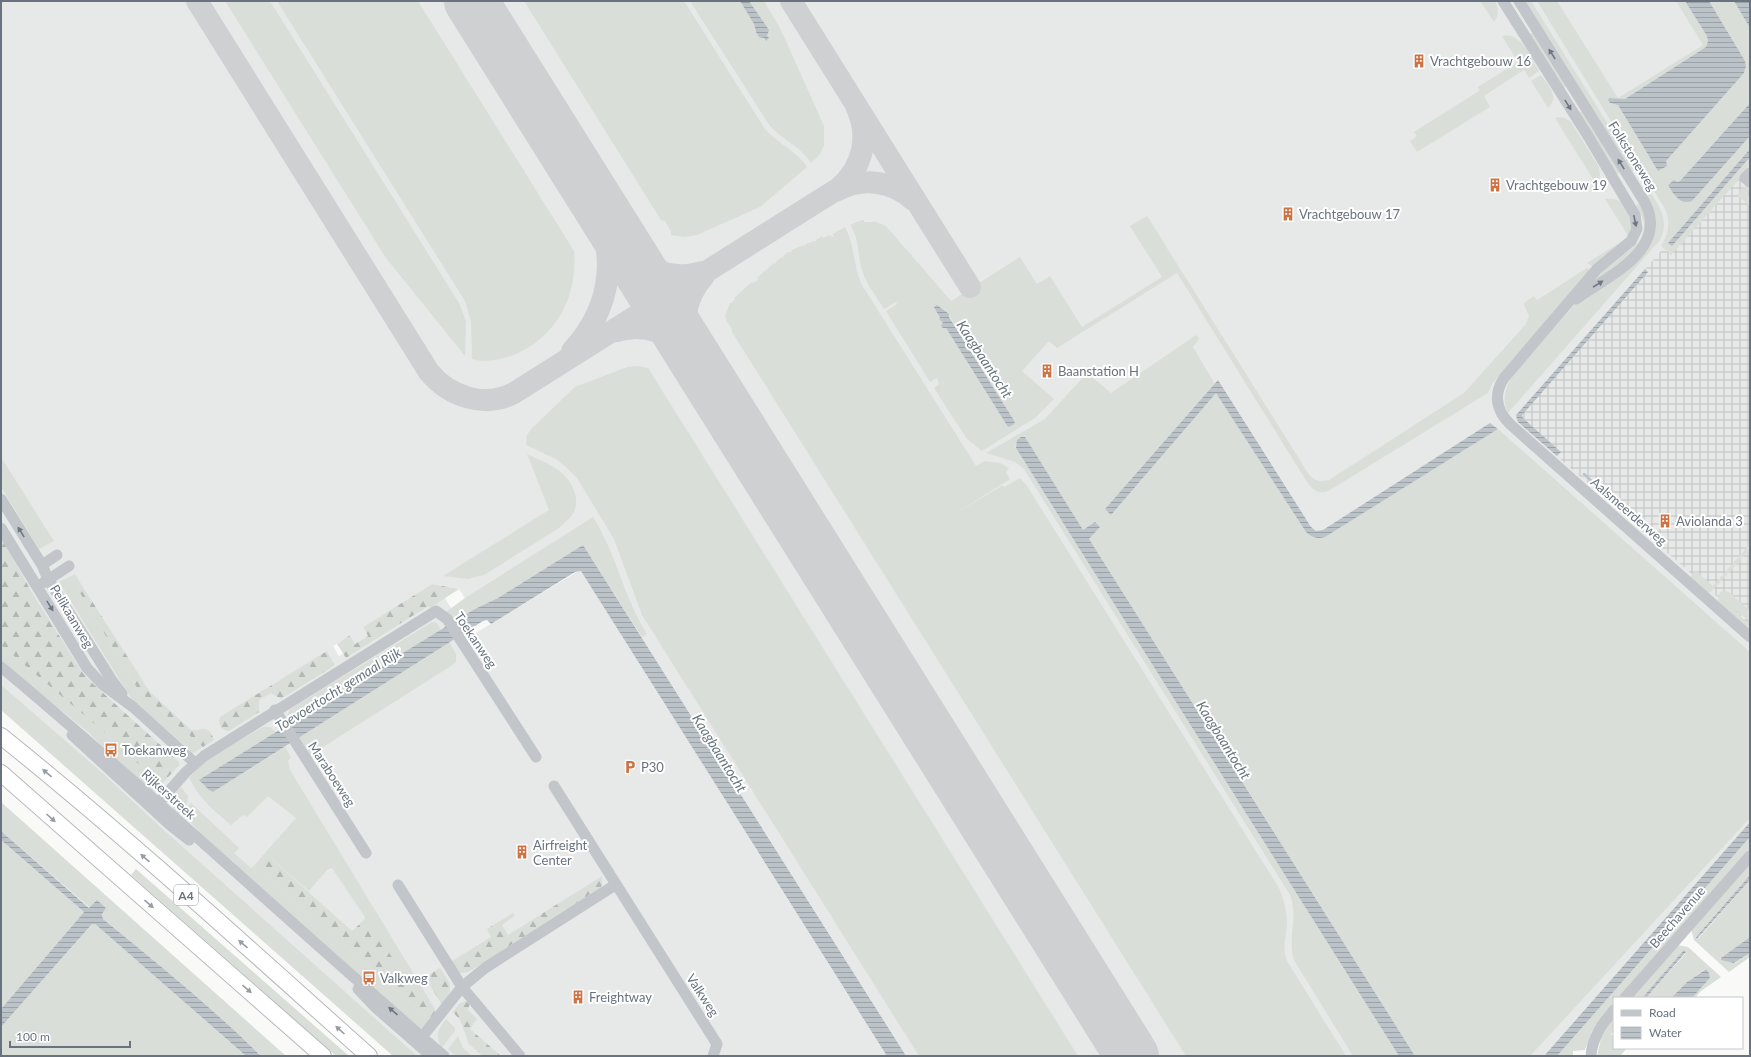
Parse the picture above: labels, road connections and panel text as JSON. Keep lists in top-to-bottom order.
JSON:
{
  "streets": {
    "highway": ["A4"],
    "street": [
      "Folkstoneweg",
      "Aalsmeerderweg",
      "Pelikaanweg",
      "Toekanweg",
      "Maraboeweg",
      "Rijkerstreek",
      "Beechavenue",
      "Valkweg"
    ]
  },
  "crossings": [
    ["Folkstoneweg", "Aalsmeerderweg"],
    ["Pelikaanweg", "Toekanweg"],
    ["Toekanweg", "Maraboeweg"],
    ["Toekanweg", "Rijkerstreek"]
  ],
  "water": ["Kaagbaantocht", "Toevoertocht gemaal Rijk"],
  "places": {
    "building": [
      "Vrachtgebouw 16",
      "Vrachtgebouw 19",
      "Vrachtgebouw 17",
      "Baanstation H",
      "Aviolanda 3",
      "Airfreight Center",
      "Freightway"
    ],
    "bus stop": ["Toekanweg", "Valkweg"],
    "parking": ["P30"]
  },
  "legend": ["Road", "Water"],
  "scale_bar": "100 m"
}
